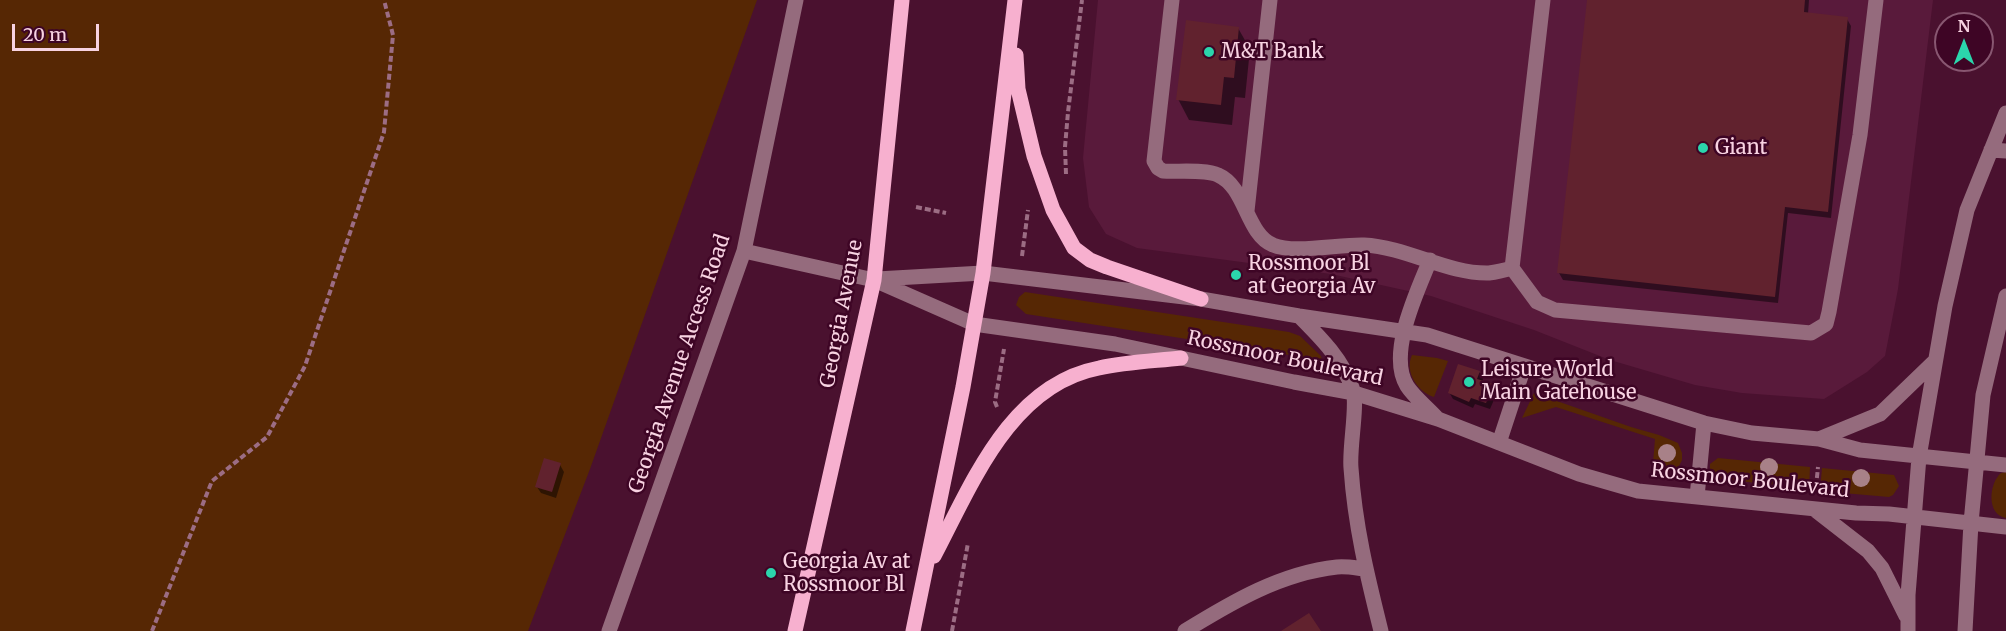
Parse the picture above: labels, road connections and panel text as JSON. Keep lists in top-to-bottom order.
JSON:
{
  "streets": {
    "main road": ["Georgia Avenue"],
    "street": ["Rossmoor Boulevard", "Georgia Avenue Access Road"]
  },
  "crossings": [
    ["Georgia Avenue", "Rossmoor Boulevard"],
    ["Rossmoor Boulevard", "Georgia Avenue Access Road"]
  ],
  "places": [
    "M&T Bank",
    "Giant",
    "Rossmoor Bl at Georgia Av",
    "Leisure World Main Gatehouse",
    "Georgia Av at Rossmoor Bl"
  ],
  "scale_bar": "20 m",
  "north": "top"
}
